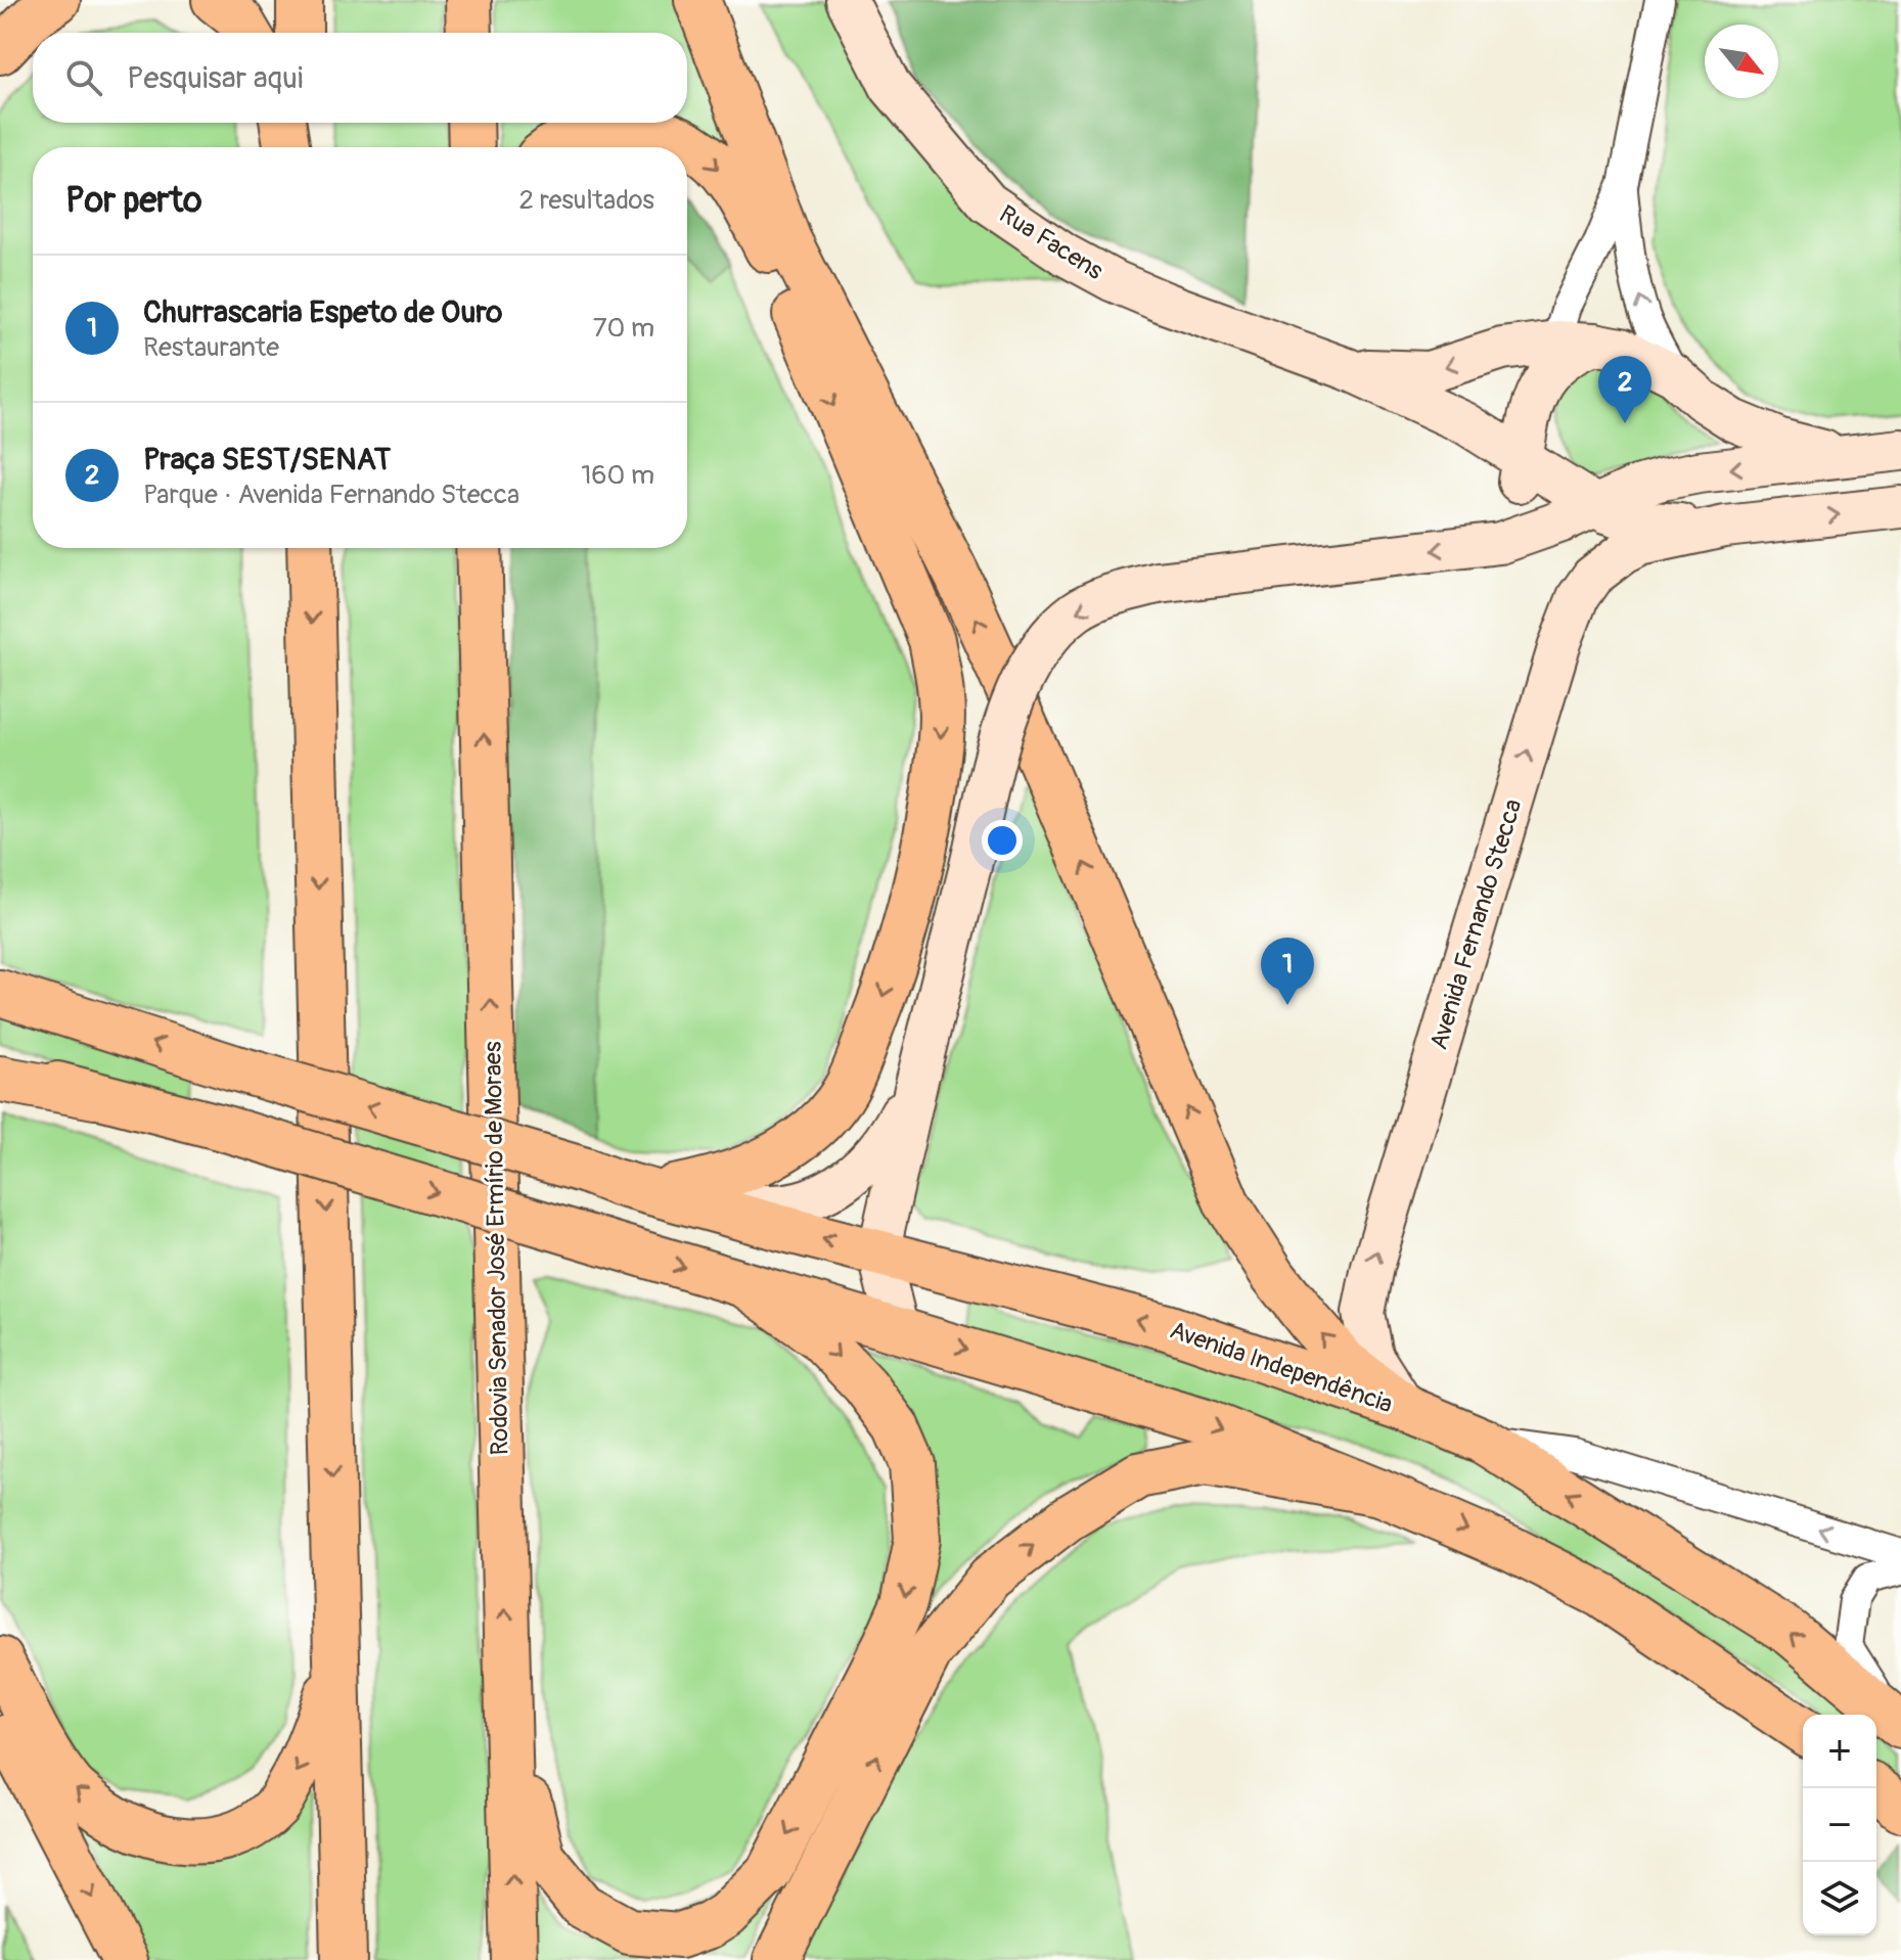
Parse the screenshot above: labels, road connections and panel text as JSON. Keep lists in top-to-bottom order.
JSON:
{
  "streets": {
    "main road": [
      "Rua Facens",
      "Avenida Fernando Stecca",
      "Rodovia Senador José Ermírio de Moraes",
      "Avenida Independência"
    ]
  },
  "crossings": [
    ["Rua Facens", "Avenida Fernando Stecca"],
    ["Avenida Fernando Stecca", "Avenida Independência"]
  ],
  "one_way": ["Avenida Fernando Stecca"],
  "north": "bottom right",
  "page": {
    "search": "Pesquisar aqui",
    "heading": ["Por perto", "2 resultados"],
    "list": [
      {
        "mark": "1",
        "name": "Churrascaria Espeto de Ouro",
        "note": "Restaurante",
        "value": "70 m"
      },
      {
        "mark": "2",
        "name": "Praça SEST/SENAT",
        "note": "Parque · Avenida Fernando Stecca",
        "value": "160 m"
      }
    ],
    "pins": ["2", "1"],
    "map_buttons": ["+", "−"]
  }
}
